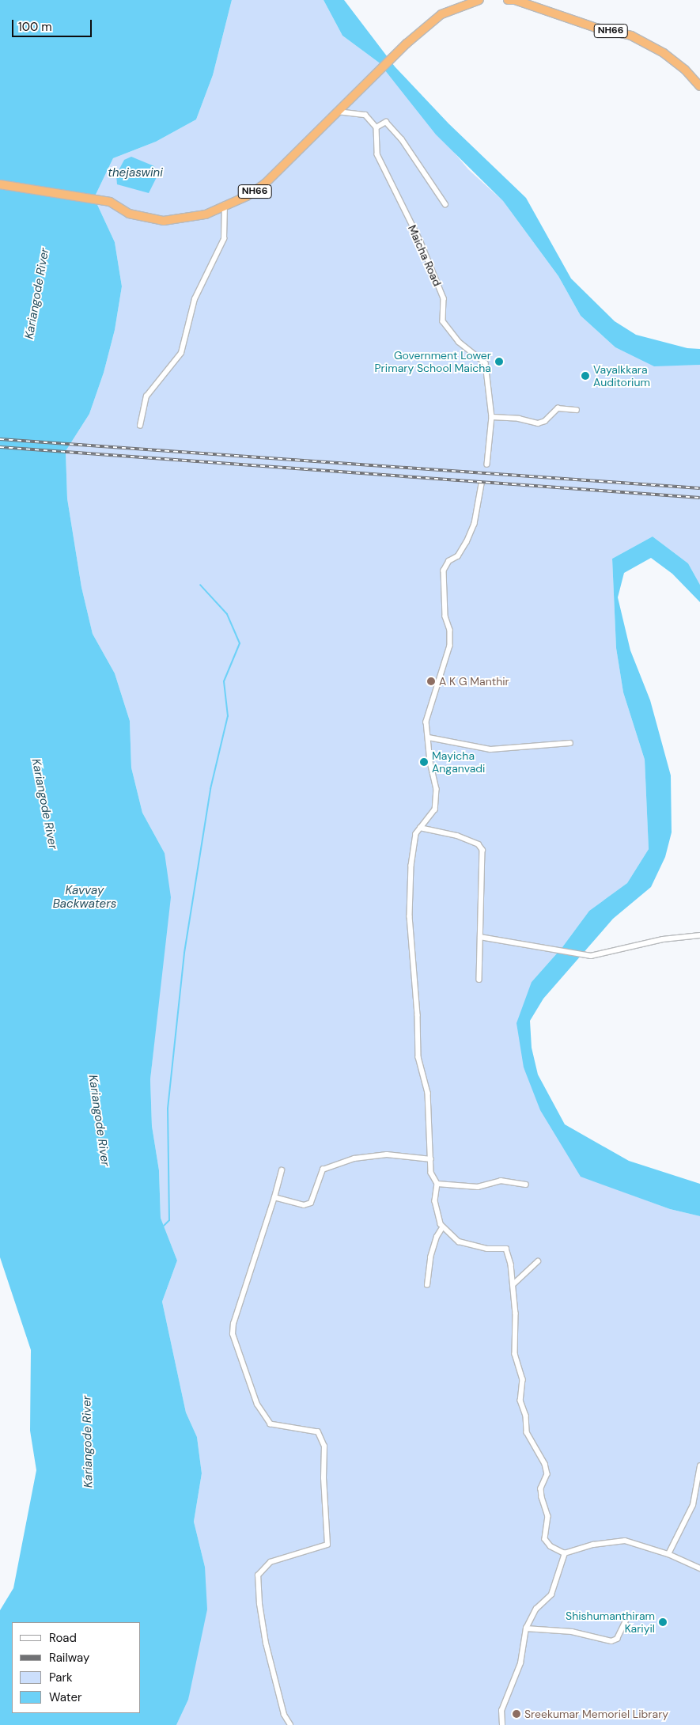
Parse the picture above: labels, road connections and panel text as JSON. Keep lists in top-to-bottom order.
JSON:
{
  "streets": {
    "highway": ["NH66"],
    "street": ["Maicha Road"]
  },
  "water": ["thejaswini", "Kariangode River", "Kavvay Backwaters"],
  "places": [
    "Government Lower Primary School Maicha",
    "Vayalkkara Auditorium",
    "A K G Manthir",
    "Mayicha Anganvadi",
    "Shishumanthiram Kariyil",
    "Sreekumar Memoriel Library"
  ],
  "legend": [
    "Road",
    "Railway",
    "Park",
    "Water"
  ],
  "scale_bar": "100 m"
}
